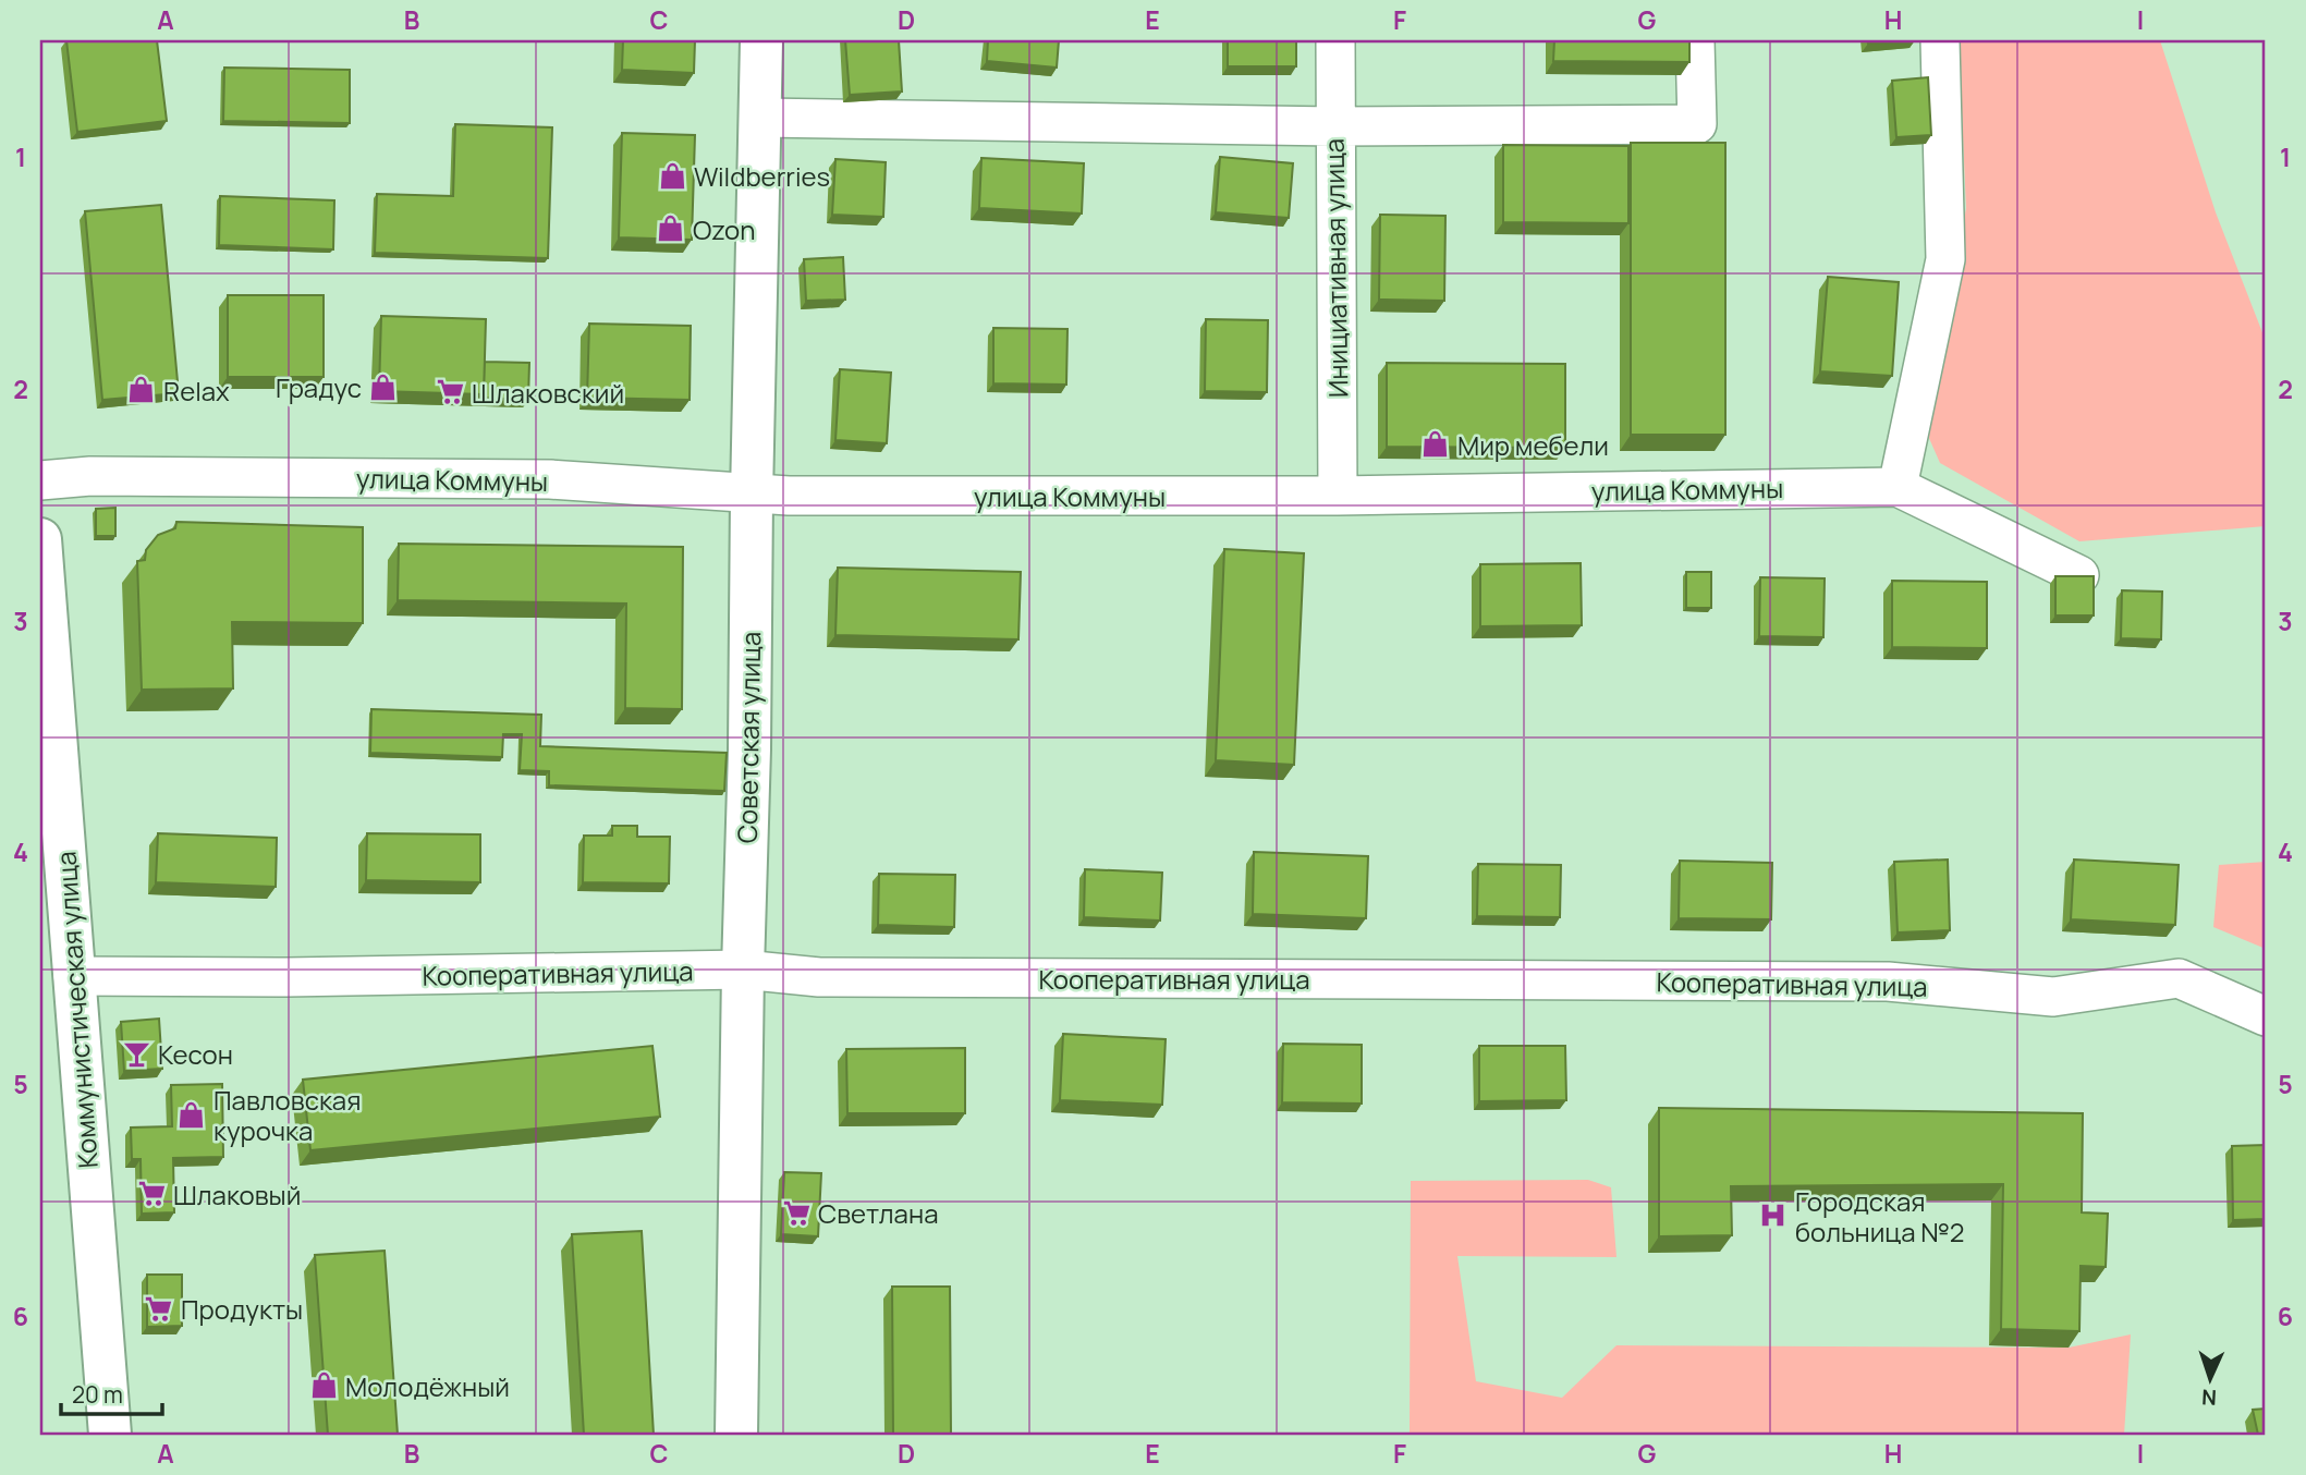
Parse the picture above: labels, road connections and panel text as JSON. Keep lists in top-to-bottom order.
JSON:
{
  "streets": {
    "street": [
      "Инициативная улица",
      "улица Коммуны",
      "Советская улица",
      "Кооперативная улица",
      "Коммунистическая улица"
    ]
  },
  "crossings": [
    ["Инициативная улица", "улица Коммуны"],
    ["улица Коммуны", "Советская улица"],
    ["Советская улица", "Кооперативная улица"],
    ["Кооперативная улица", "Коммунистическая улица"]
  ],
  "places": {
    "shop": [
      "Wildberries",
      "Ozon",
      "Градус",
      "Relax",
      "Мир мебели",
      "Павловская курочка",
      "Молодёжный"
    ],
    "supermarket": [
      "Шлаковский",
      "Шлаковый",
      "Светлана",
      "Продукты"
    ],
    "bar": ["Кесон"],
    "hospital": ["Городская больница №2"]
  },
  "scale_bar": "20 m",
  "north": "bottom",
  "grid": {
    "columns": [
      "A",
      "B",
      "C",
      "D",
      "E",
      "F",
      "G",
      "H",
      "I"
    ],
    "rows": [
      "1",
      "2",
      "3",
      "4",
      "5",
      "6"
    ]
  }
}
